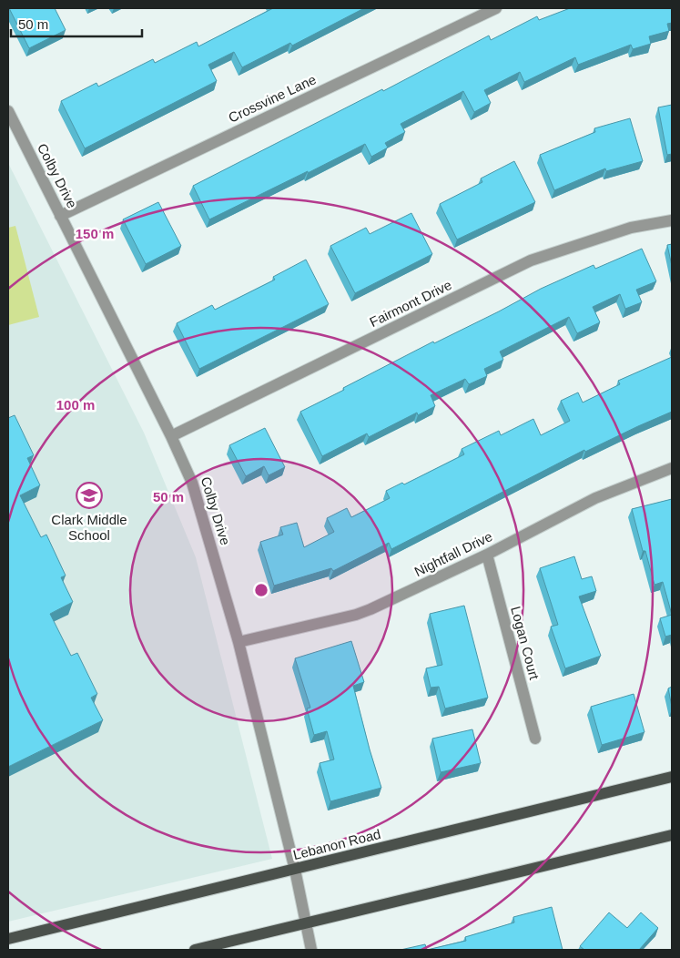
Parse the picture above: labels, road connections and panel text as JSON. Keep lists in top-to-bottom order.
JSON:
{
  "streets": {
    "main road": ["Lebanon Road"],
    "street": [
      "Crossvine Lane",
      "Colby Drive",
      "Fairmont Drive",
      "Nightfall Drive",
      "Logan Court"
    ]
  },
  "crossings": [
    ["Crossvine Lane", "Colby Drive"],
    ["Colby Drive", "Fairmont Drive"],
    ["Colby Drive", "Nightfall Drive"],
    ["Colby Drive", "Lebanon Road"],
    ["Nightfall Drive", "Logan Court"]
  ],
  "places": {
    "school or university": ["Clark Middle School"]
  },
  "scale_bar": "50 m",
  "rings": ["150 m", "100 m", "50 m"]
}
